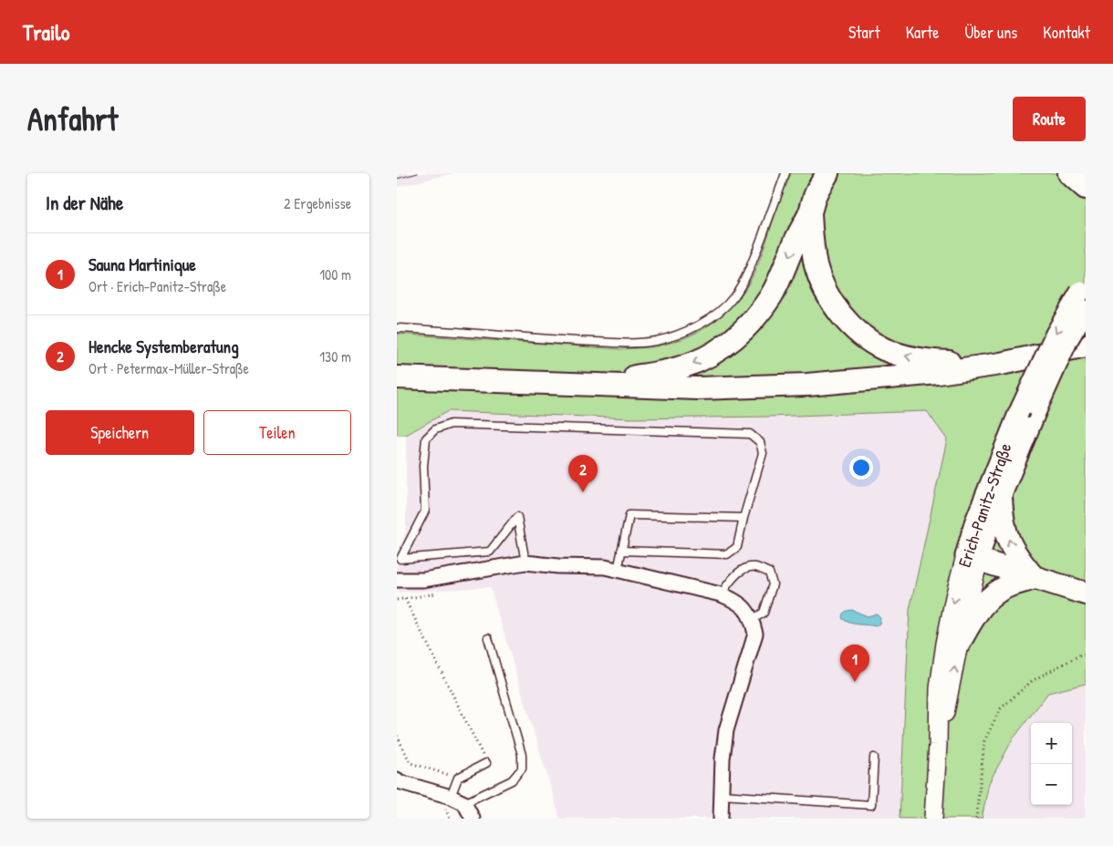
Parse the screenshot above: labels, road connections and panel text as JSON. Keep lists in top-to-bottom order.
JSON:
{
  "streets": {
    "main road": ["Erich-Panitz-Straße"]
  },
  "page": {
    "header": "Trailo",
    "nav": [
      "Start",
      "Karte",
      "Über uns",
      "Kontakt"
    ],
    "buttons": [
      "Route",
      ["Speichern", "Teilen"]
    ],
    "title": "Anfahrt",
    "heading": ["In der Nähe", "2 Ergebnisse"],
    "list": [
      {
        "mark": "1",
        "name": "Sauna Martinique",
        "note": "Ort · Erich-Panitz-Straße",
        "value": "100 m"
      },
      {
        "mark": "2",
        "name": "Hencke Systemberatung",
        "note": "Ort · Petermax-Müller-Straße",
        "value": "130 m"
      }
    ],
    "pins": ["2", "1"],
    "map_buttons": ["+", "−"]
  }
}
